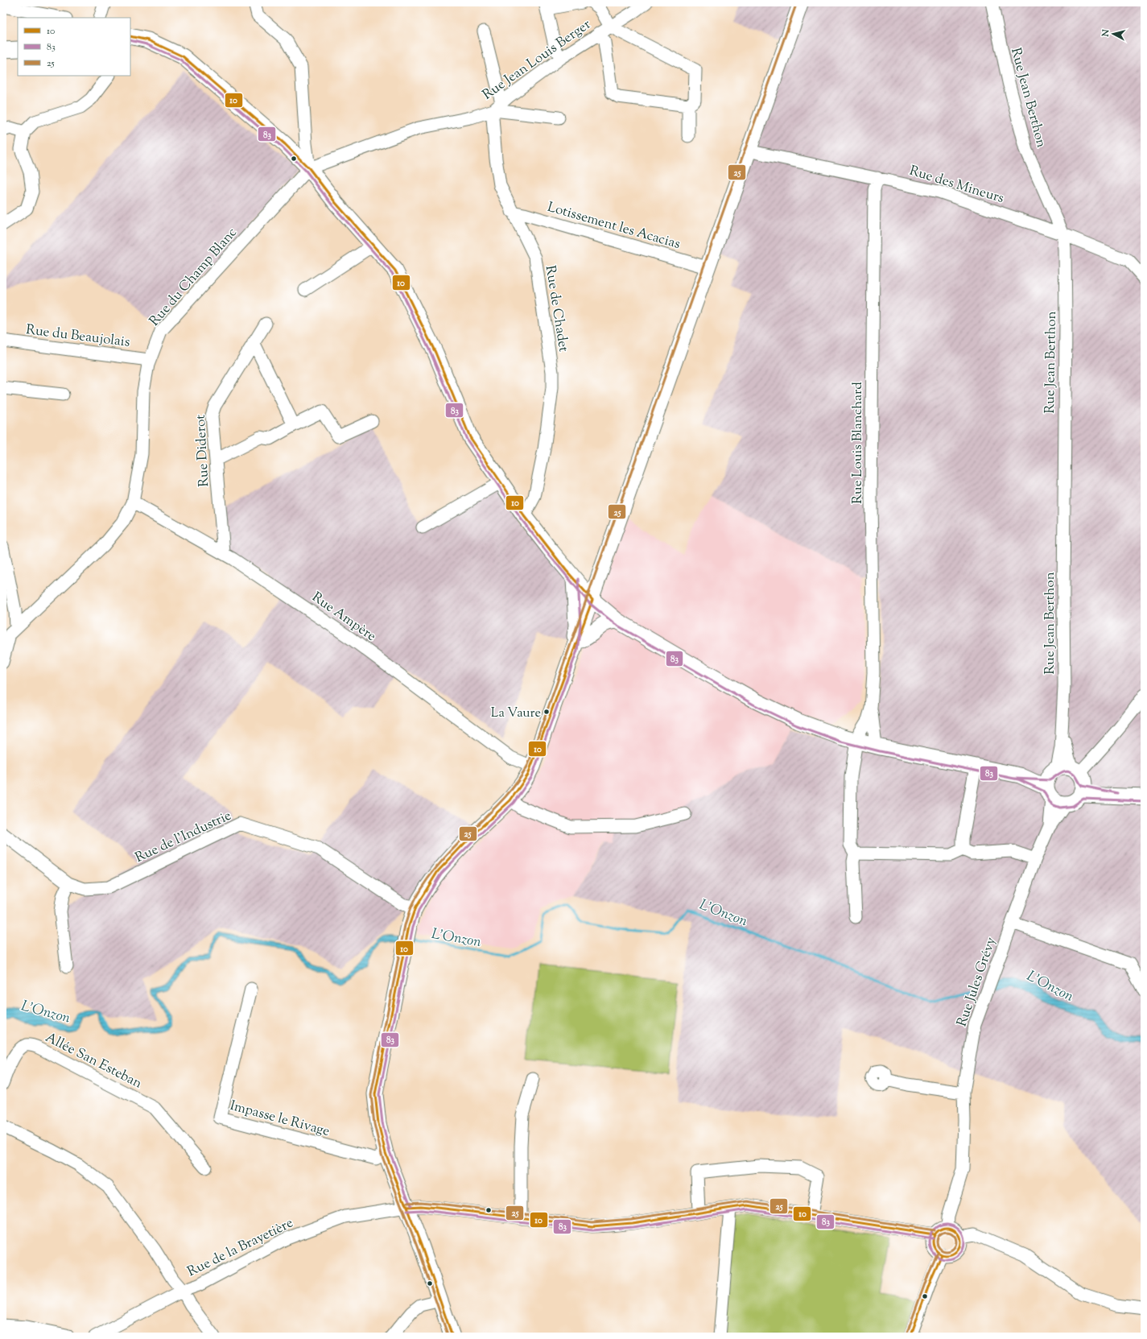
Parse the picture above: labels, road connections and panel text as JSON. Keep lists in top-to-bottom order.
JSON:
{
  "streets": {
    "street": [
      "Rue Jean Louis Berger",
      "Rue Jean Berthon",
      "Rue des Mineurs",
      "Lotissement les Acacias",
      "Rue du Champ Blanc",
      "Rue de Chadet",
      "Rue du Beaujolais",
      "Rue Louis Blanchard",
      "Rue Diderot",
      "Rue Ampère",
      "Rue de l'Industrie",
      "Rue Jules Grévy",
      "Allée San Esteban",
      "Impasse le Rivage",
      "Rue de la Brayetière"
    ]
  },
  "crossings": [
    ["Rue Jean Louis Berger", "Rue du Champ Blanc"],
    ["Rue Jean Louis Berger", "Rue de Chadet"],
    ["Rue Jean Berthon", "Rue des Mineurs"],
    ["Rue Jean Berthon", "Rue Jules Grévy"],
    ["Rue des Mineurs", "Rue Louis Blanchard"],
    ["Lotissement les Acacias", "Rue de Chadet"],
    ["Rue du Champ Blanc", "Rue du Beaujolais"],
    ["Rue du Champ Blanc", "Rue Ampère"],
    ["Rue Diderot", "Rue Ampère"],
    ["Rue Jules Grévy", "Rue de la Brayetière"]
  ],
  "water": ["L'Onzon"],
  "places": ["La Vaure"],
  "lines": ["transit line 25", "transit line 10", "transit line 83"],
  "legend": ["10", "83", "25"],
  "north": "left"
}
